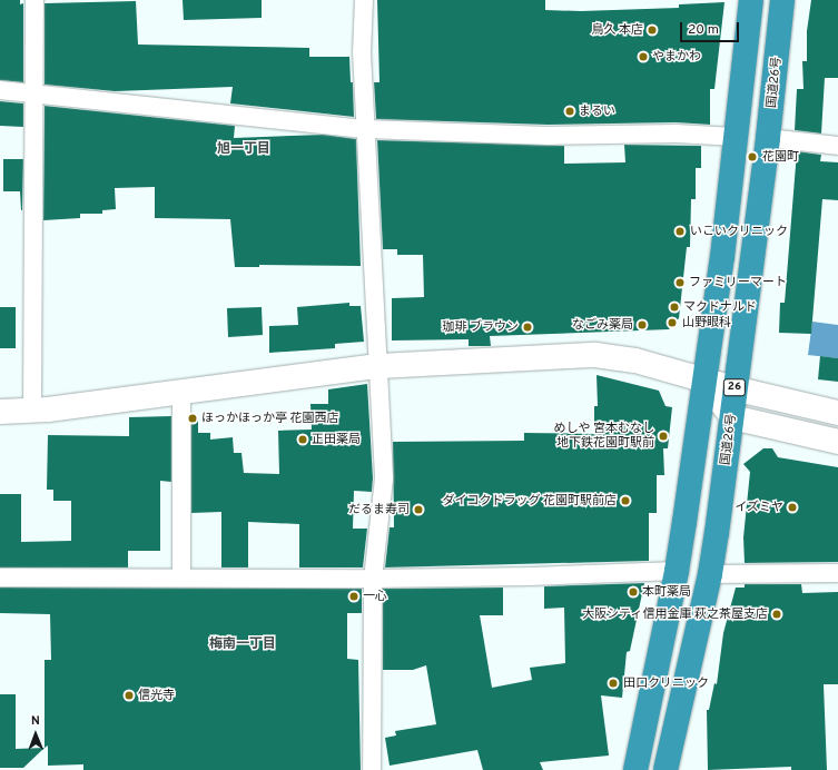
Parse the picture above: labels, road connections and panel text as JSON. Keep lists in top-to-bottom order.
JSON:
{
  "streets": {
    "highway": ["国道26号", "26"]
  },
  "districts": ["旭一丁目", "梅南一丁目"],
  "places": [
    "鳥久 本店",
    "やまかわ",
    "まるい",
    "花園町",
    "いこいクリニック",
    "ファミリーマート",
    "マクドナルド",
    "山野眼科",
    "なごみ薬局",
    "珈琲 ブラウン",
    "ほっかほっか亭 花園西店",
    "めしや 宮本むなし 地下鉄花園町駅前",
    "正田薬局",
    "ダイコクドラッグ 花園町駅前店",
    "イズミヤ",
    "だるま寿司",
    "本町薬局",
    "一心",
    "大阪シティ信用金庫 萩之茶屋支店",
    "田口クリニック",
    "信光寺"
  ],
  "scale_bar": "20 m",
  "north": "top"
}
